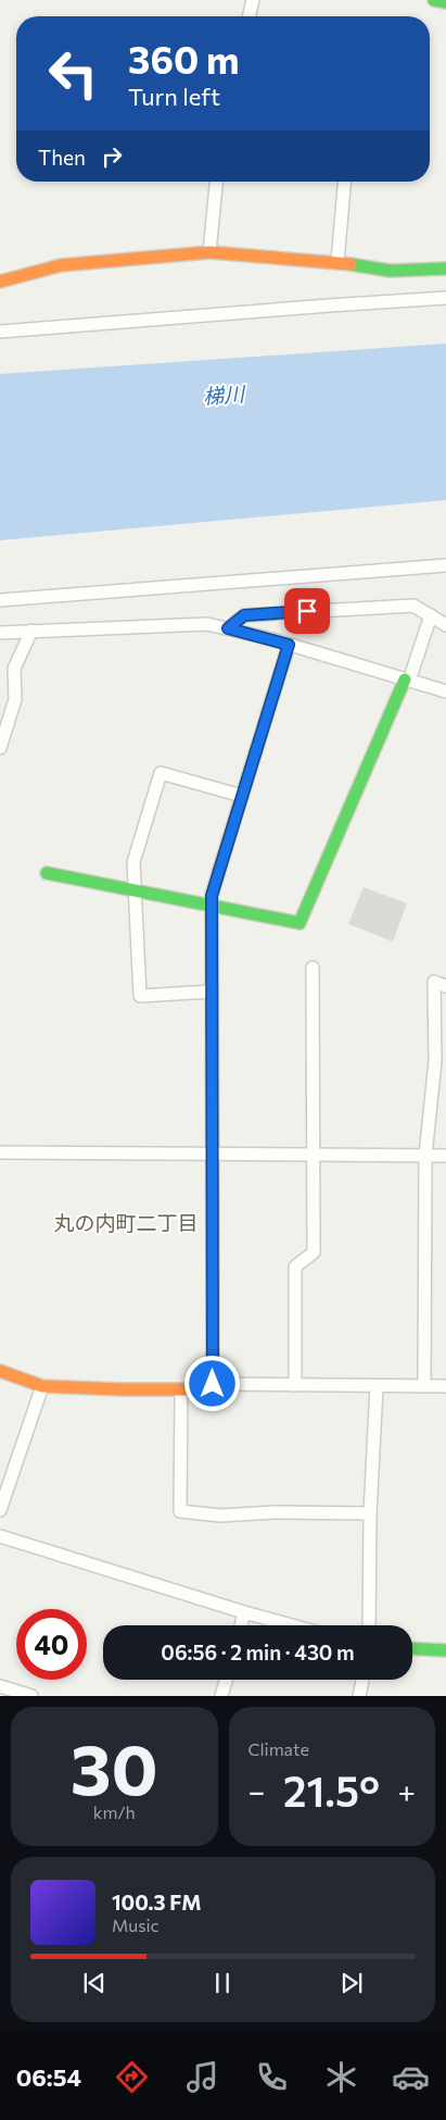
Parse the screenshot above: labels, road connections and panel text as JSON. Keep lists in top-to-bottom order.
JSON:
{
  "districts": ["丸の内町二丁目"],
  "water": ["梯川"],
  "page": {
    "turn": ["360 m", "Turn left"],
    "then": "Then",
    "limit": "40",
    "trip": "06:56 · 2 min · 430 m",
    "tile": [
      ["30", "km/h"],
      "Climate"
    ],
    "heat": ["−", "21.5°", "+"],
    "song": ["100.3 FM", "Music"],
    "tabs": "06:54"
  }
}
